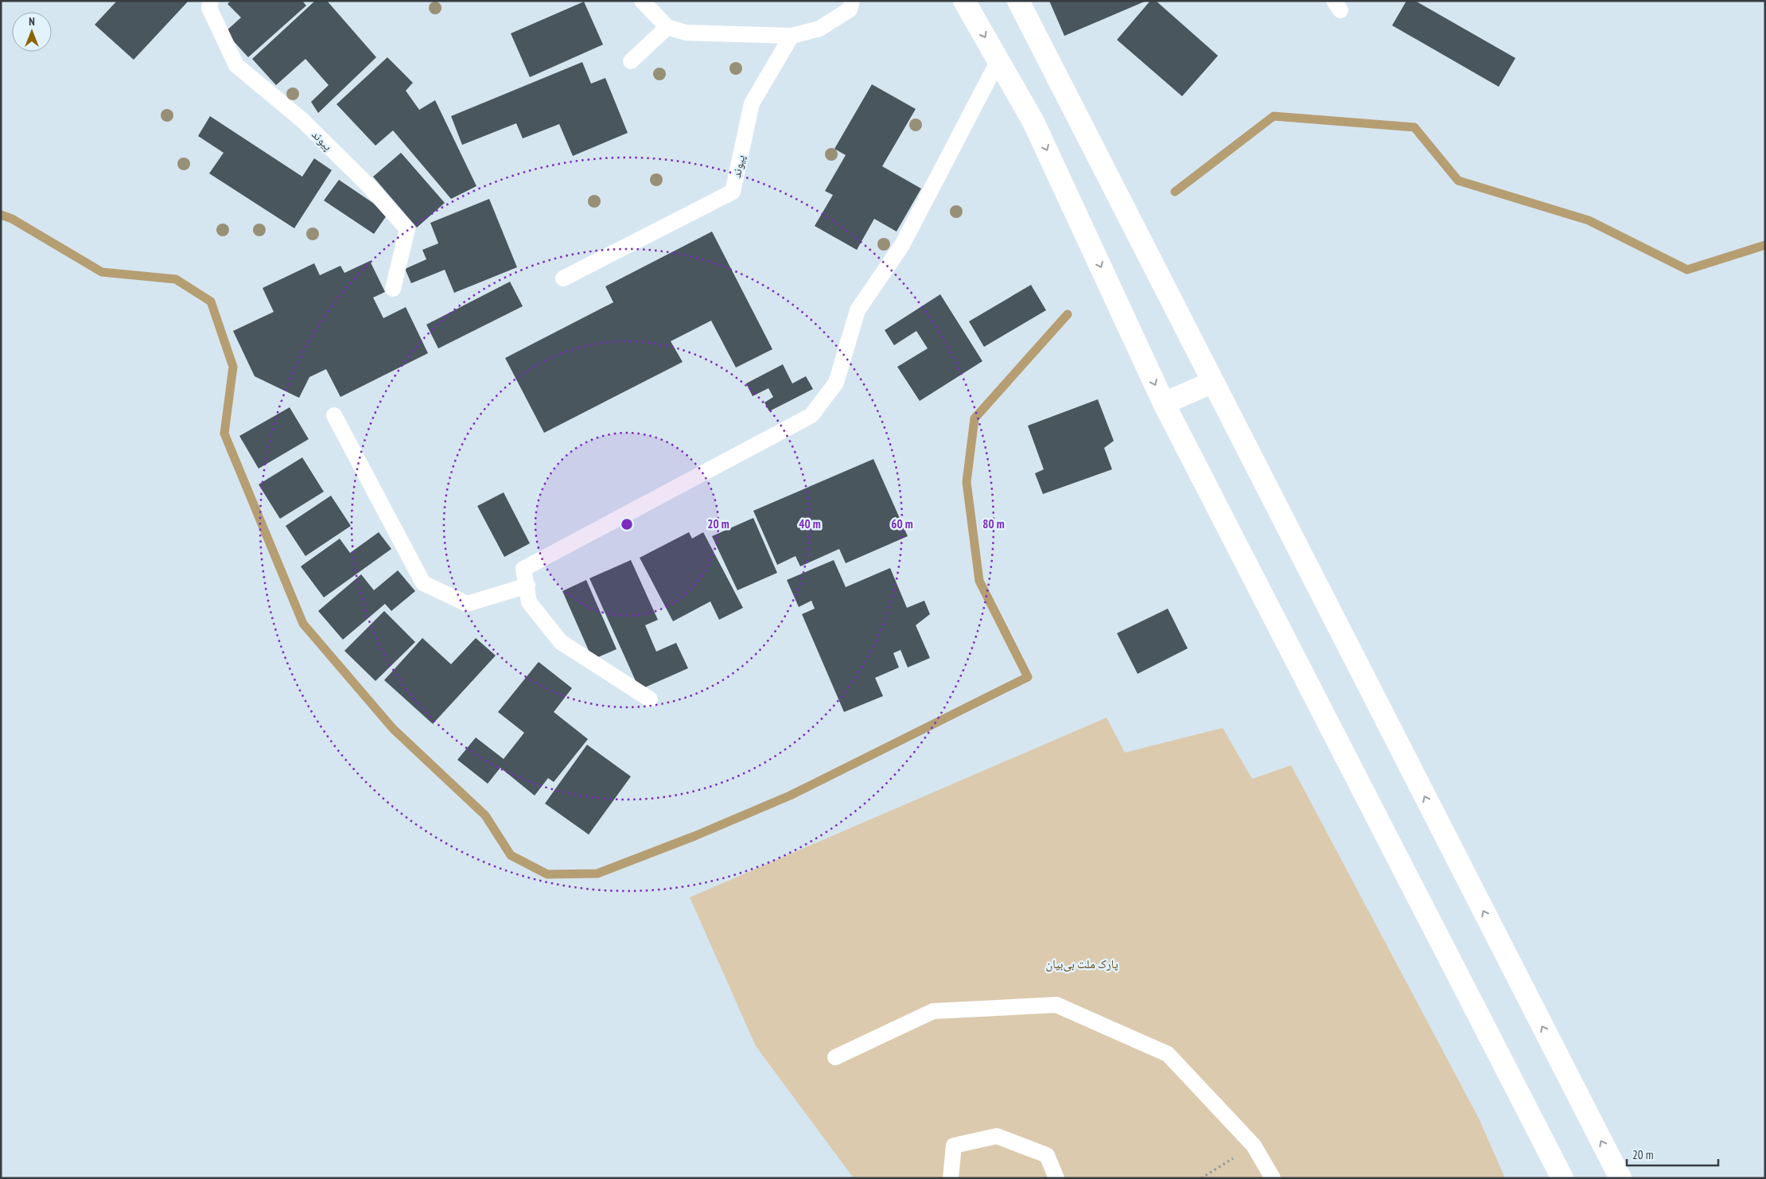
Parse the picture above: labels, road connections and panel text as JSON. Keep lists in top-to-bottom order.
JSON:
{
  "streets": {
    "lane": ["پیوند"]
  },
  "parks": ["پارک ملت بی‌بیان"],
  "scale_bar": "20 m",
  "north": "top",
  "rings": [
    "20 m",
    "40 m",
    "60 m",
    "80 m"
  ]
}
